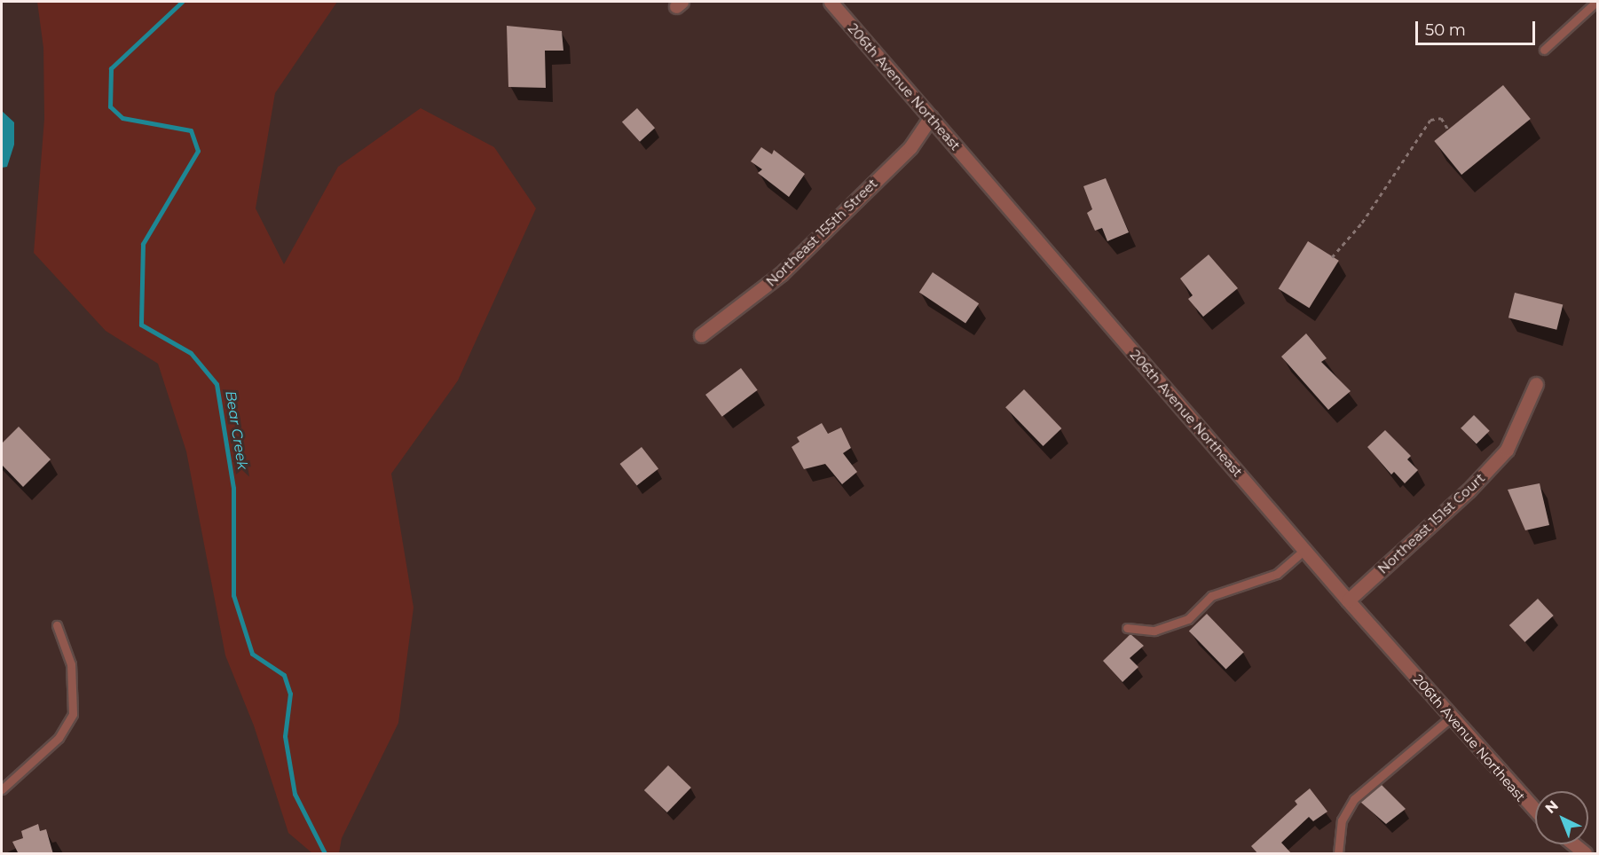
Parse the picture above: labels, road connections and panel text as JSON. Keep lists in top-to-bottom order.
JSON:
{
  "streets": {
    "street": ["206th Avenue Northeast", "Northeast 155th Street", "Northeast 151st Court"]
  },
  "crossings": [
    ["206th Avenue Northeast", "Northeast 155th Street"],
    ["206th Avenue Northeast", "Northeast 151st Court"]
  ],
  "water": ["Bear Creek"],
  "scale_bar": "50 m",
  "north": "top left"
}
